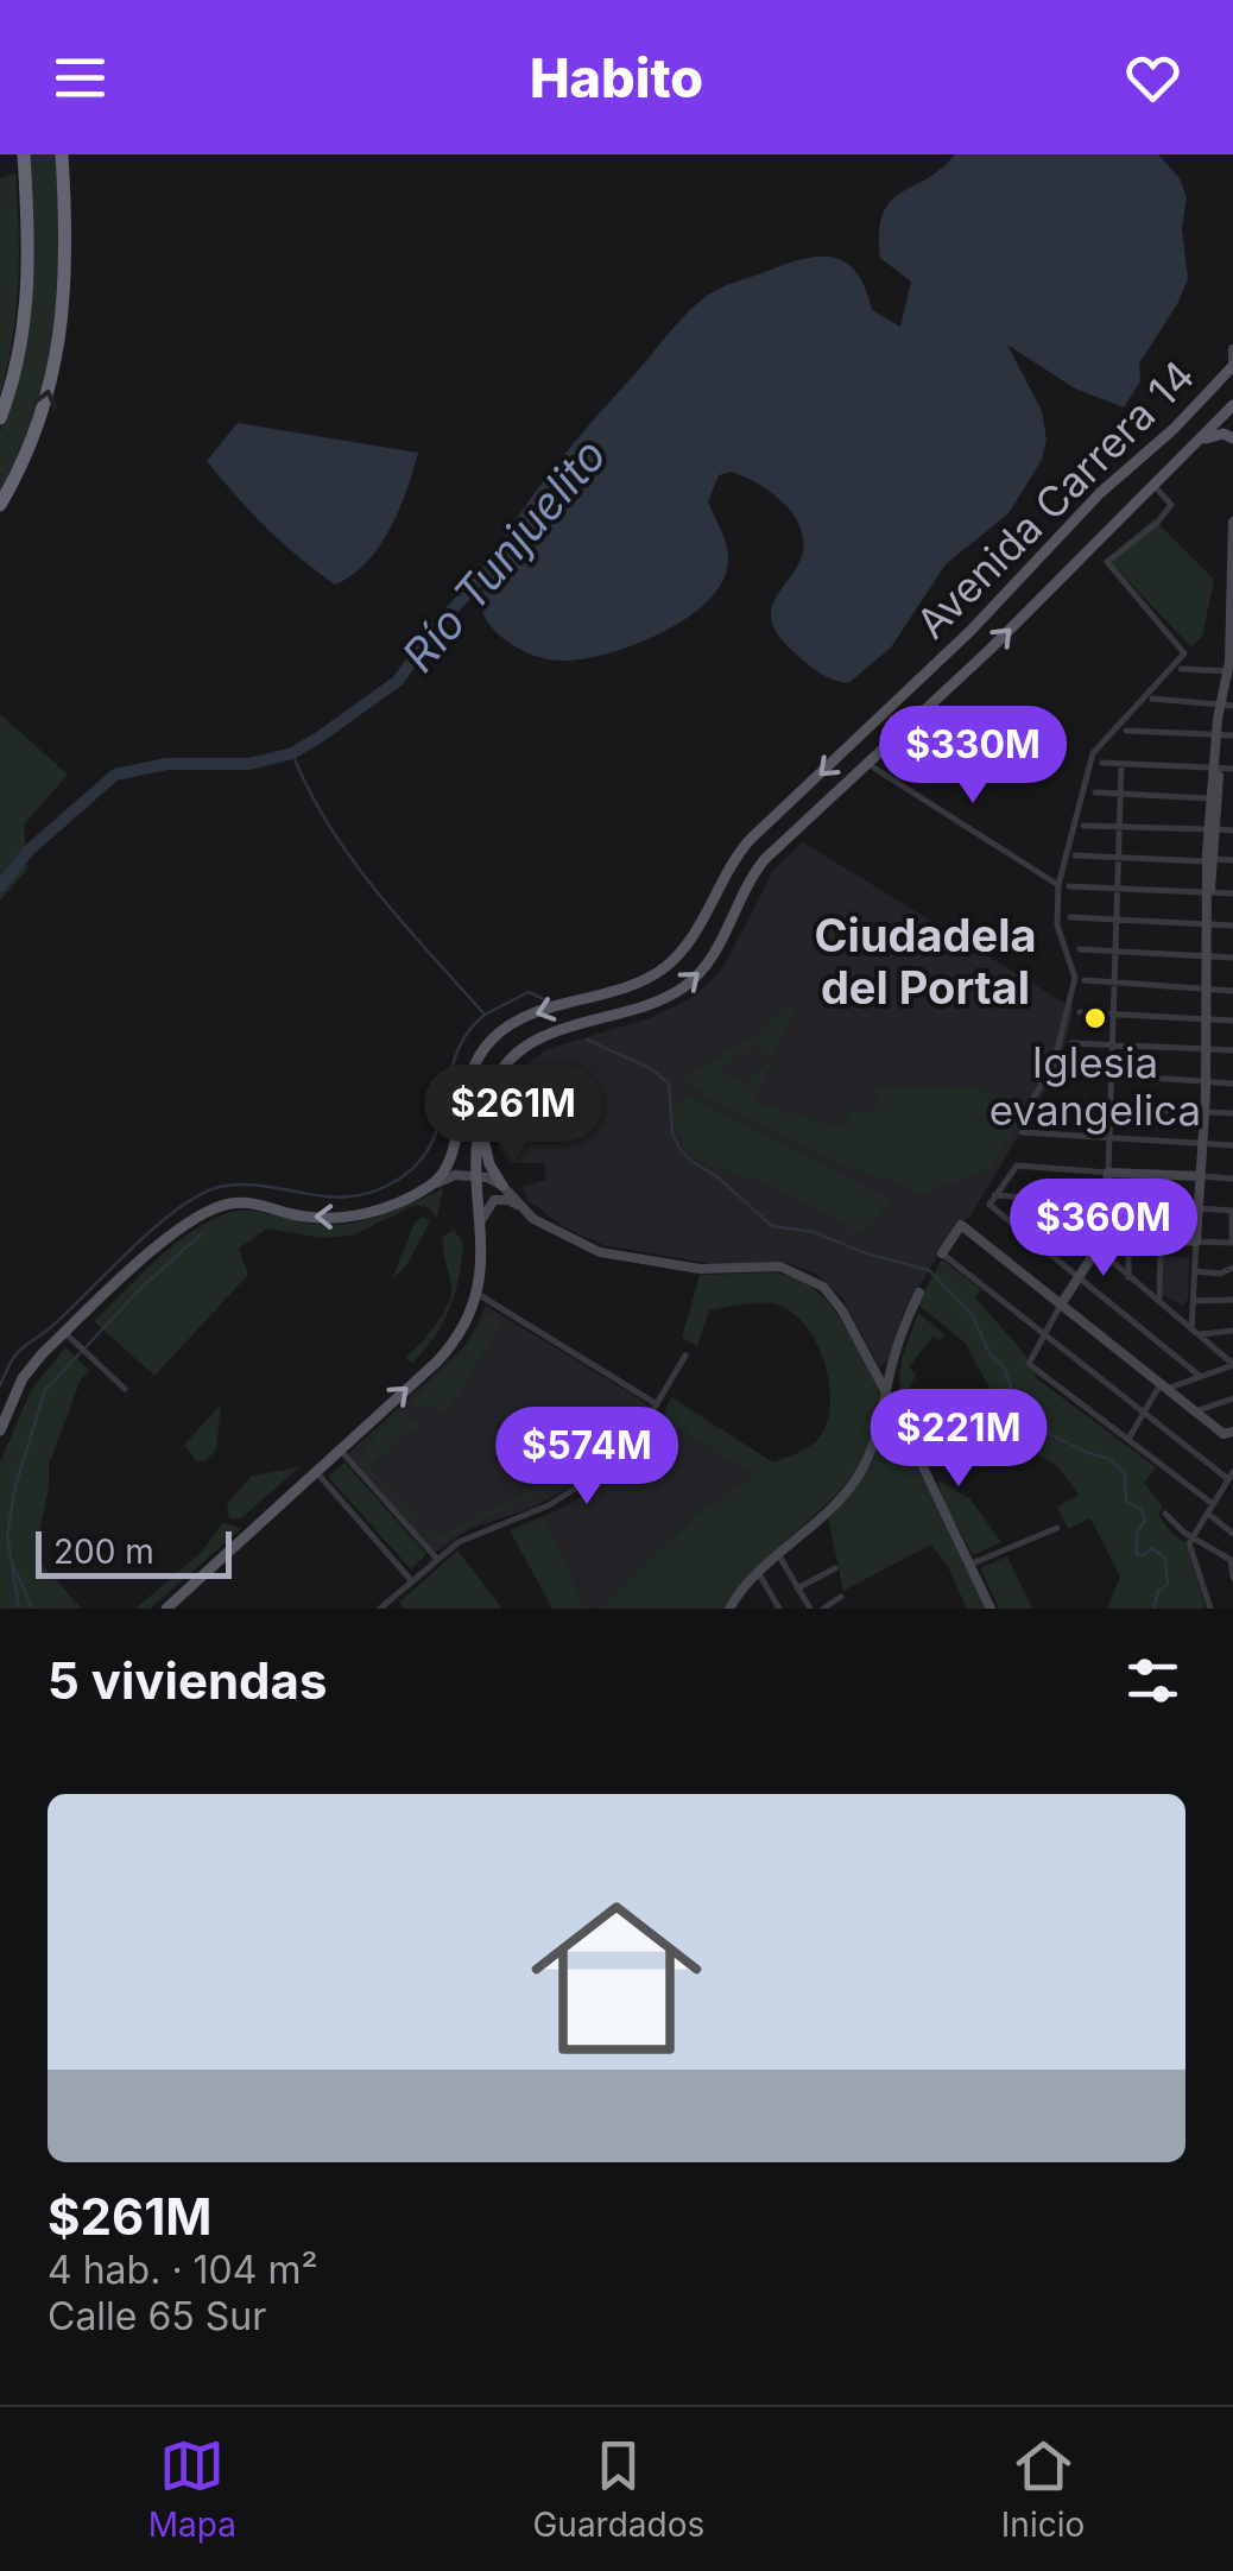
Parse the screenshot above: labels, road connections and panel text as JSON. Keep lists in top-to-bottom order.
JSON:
{
  "streets": {
    "main road": ["Avenida Carrera 14"]
  },
  "districts": ["Ciudadela del Portal"],
  "water": ["Río Tunjuelito"],
  "places": ["Iglesia evangelica"],
  "scale_bar": "200 m",
  "page": {
    "header": "Habito",
    "price": [
      "$330M",
      "$261M",
      "$360M",
      "$221M",
      "$574M"
    ],
    "scale": "200 m",
    "heading": "5 viviendas",
    "list": [
      {
        "name": "$261M",
        "note": "4 hab. · 104 m² · Calle 65 Sur"
      }
    ],
    "tabs": ["Mapa", "Guardados", "Inicio"]
  }
}
